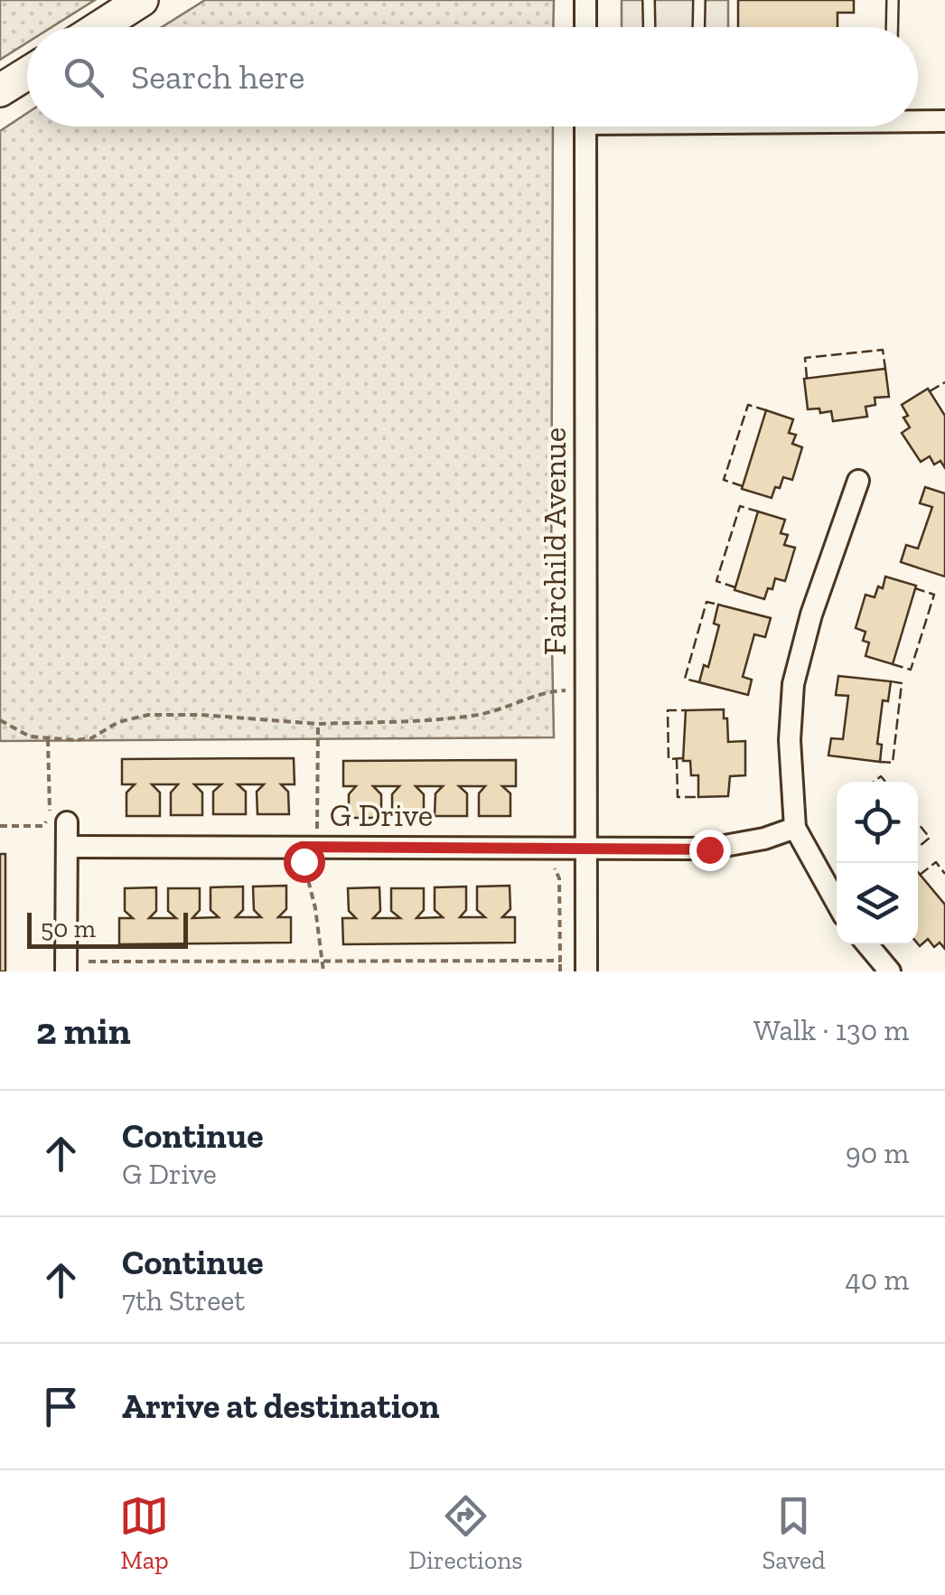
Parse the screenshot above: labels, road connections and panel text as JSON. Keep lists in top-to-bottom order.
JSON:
{
  "streets": {
    "street": ["Fairchild Avenue", "G Drive"]
  },
  "crossings": [
    ["Fairchild Avenue", "G Drive"]
  ],
  "scale_bar": "50 m",
  "page": {
    "search": "Search here",
    "scale": "50 m",
    "heading": ["2 min", "Walk · 130 m"],
    "list": [
      ["Continue", "G Drive", "90 m"],
      ["Continue", "7th Street", "40 m"],
      "Arrive at destination"
    ],
    "nav": ["Map", "Directions", "Saved"]
  }
}
